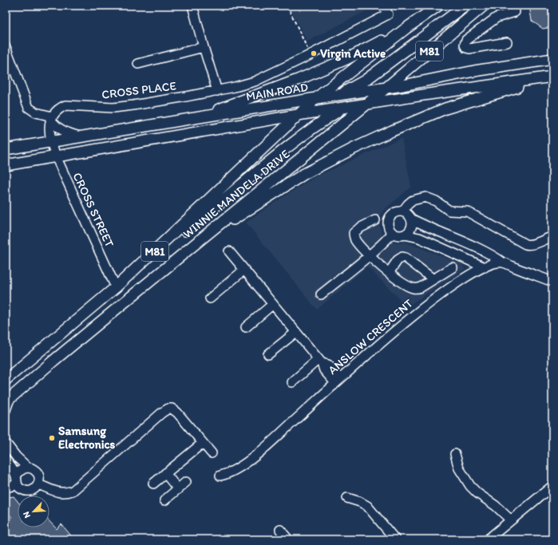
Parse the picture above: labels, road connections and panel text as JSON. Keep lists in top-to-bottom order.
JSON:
{
  "streets": {
    "main road": ["M81", "MAIN ROAD", "WINNIE MANDELA DRIVE"],
    "street": ["CROSS PLACE", "CROSS STREET", "ANSLOW CRESCENT"]
  },
  "crossings": [
    ["MAIN ROAD", "WINNIE MANDELA DRIVE"],
    ["MAIN ROAD", "CROSS STREET"],
    ["WINNIE MANDELA DRIVE", "CROSS STREET"]
  ],
  "places": ["Virgin Active", "Samsung Electronics"],
  "north": "bottom left"
}
